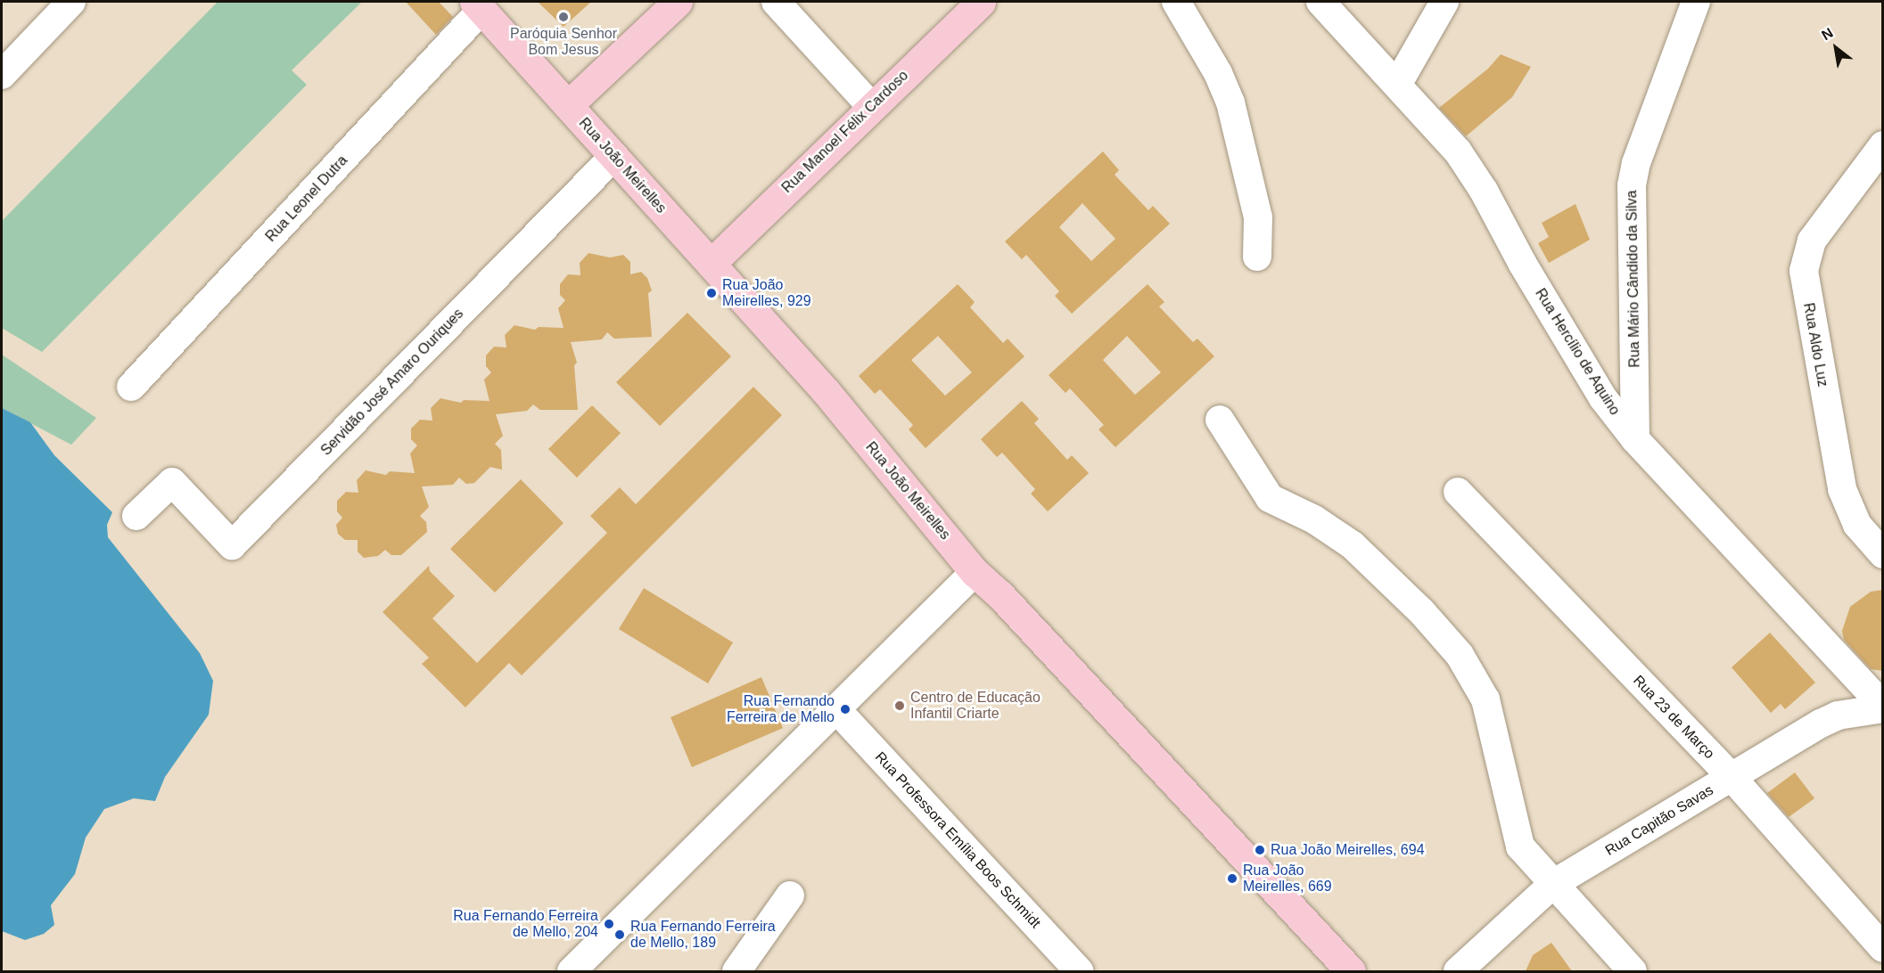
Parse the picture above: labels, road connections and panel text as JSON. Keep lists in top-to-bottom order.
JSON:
{
  "streets": {
    "main road": ["Rua Manoel Félix Cardoso", "Rua João Meirelles"],
    "street": [
      "Rua Leonel Dutra",
      "Rua Mário Cândido da Silva",
      "Rua Aldo Luz",
      "Rua Hercílio de Aquino",
      "Servidão José Amaro Ouriques",
      "Rua 23 de Março",
      "Rua Capitão Savas",
      "Rua Professora Emília Boos Schmidt"
    ]
  },
  "crossings": [
    ["Rua Manoel Félix Cardoso", "Rua João Meirelles"],
    ["Rua João Meirelles", "Rua Leonel Dutra"],
    ["Rua João Meirelles", "Servidão José Amaro Ouriques"],
    ["Rua Mário Cândido da Silva", "Rua Hercílio de Aquino"],
    ["Rua Hercílio de Aquino", "Rua Capitão Savas"],
    ["Rua 23 de Março", "Rua Capitão Savas"]
  ],
  "places": [
    "Paróquia Senhor Bom Jesus",
    "Rua João Meirelles, 929",
    "Centro de Educação Infantil Criarte",
    "Rua Fernando Ferreira de Mello",
    "Rua João Meirelles, 694",
    "Rua João Meirelles, 669",
    "Rua Fernando Ferreira de Mello, 204",
    "Rua Fernando Ferreira de Mello, 189"
  ],
  "north": "top left"
}
